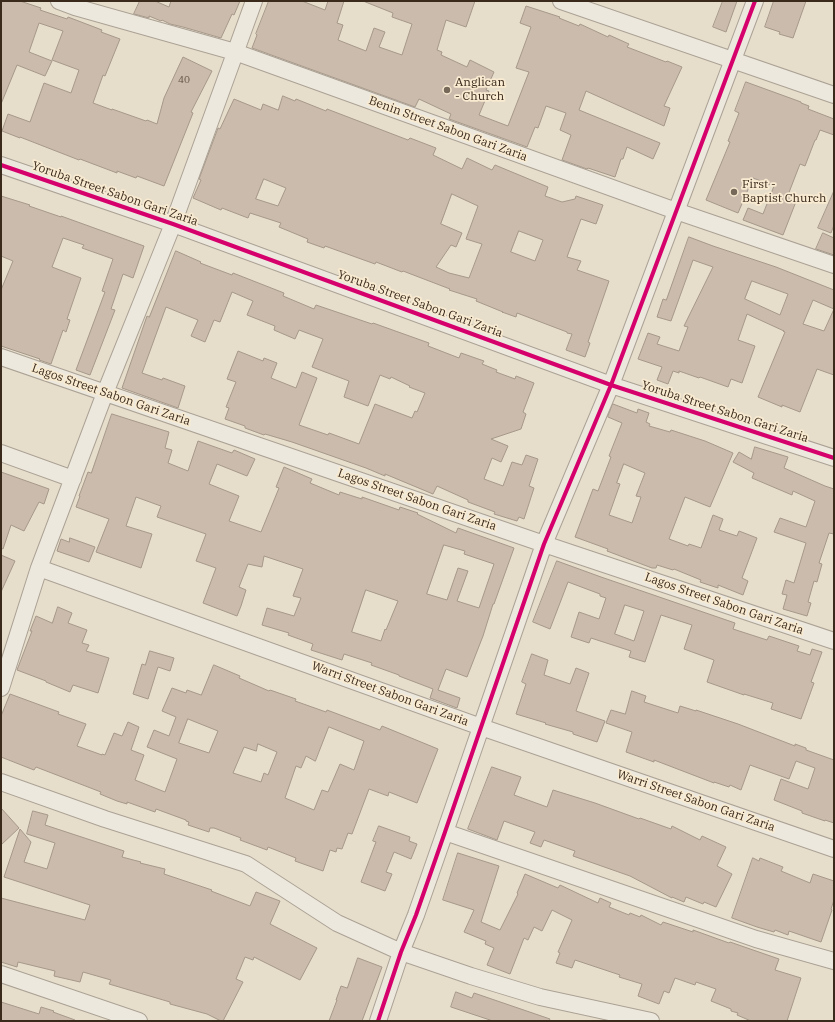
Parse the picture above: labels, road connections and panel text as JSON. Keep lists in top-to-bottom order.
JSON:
{
  "streets": {
    "street": [
      "Benin Street Sabon Gari Zaria",
      "Yoruba Street Sabon Gari Zaria",
      "Lagos Street Sabon Gari Zaria",
      "Warri Street Sabon Gari Zaria"
    ]
  },
  "places": ["Anglican - Church", "First - Baptist Church"],
  "house_numbers": ["40"]
}
